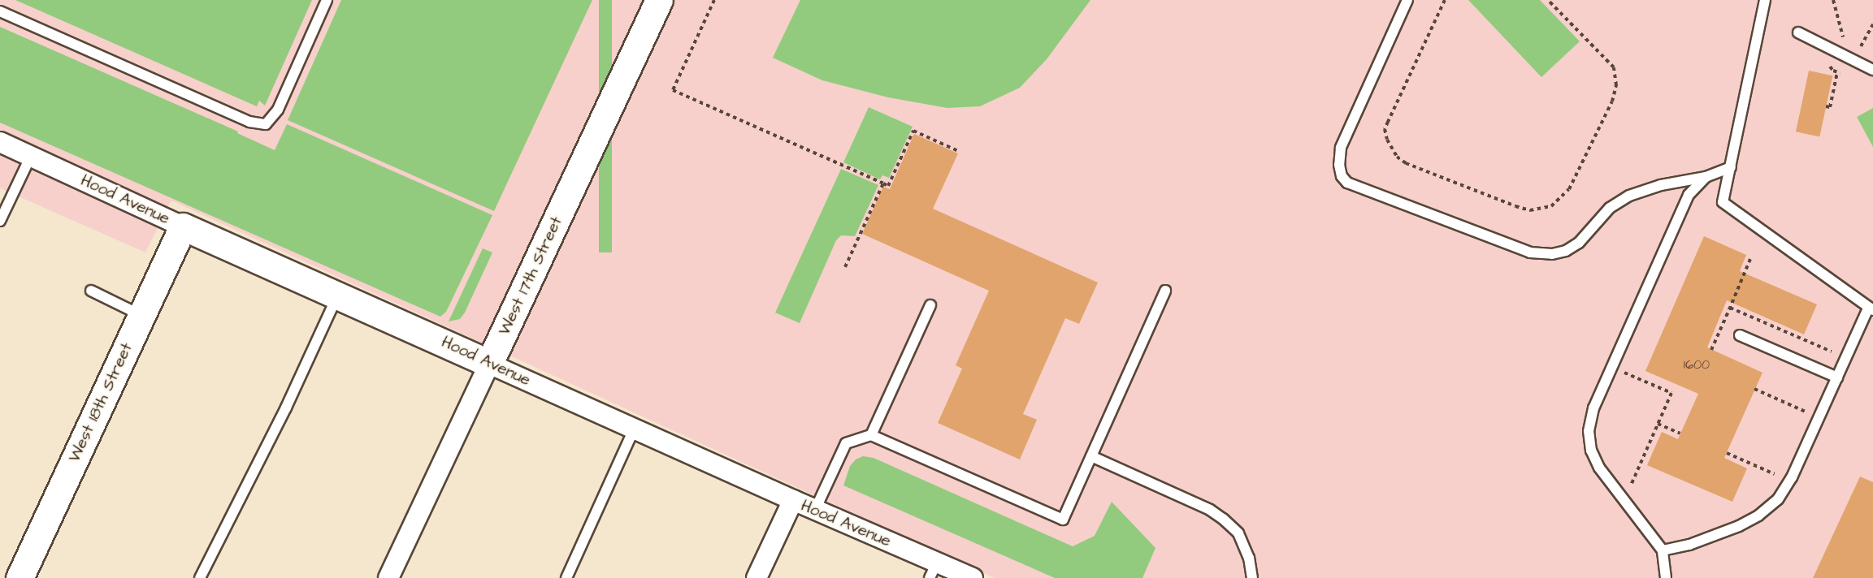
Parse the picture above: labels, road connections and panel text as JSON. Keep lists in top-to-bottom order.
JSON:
{
  "streets": {
    "street": ["Hood Avenue", "West 17th Street", "West 18th Street"]
  },
  "crossings": [
    ["Hood Avenue", "West 17th Street"],
    ["Hood Avenue", "West 18th Street"]
  ],
  "house_numbers": ["1600"]
}
